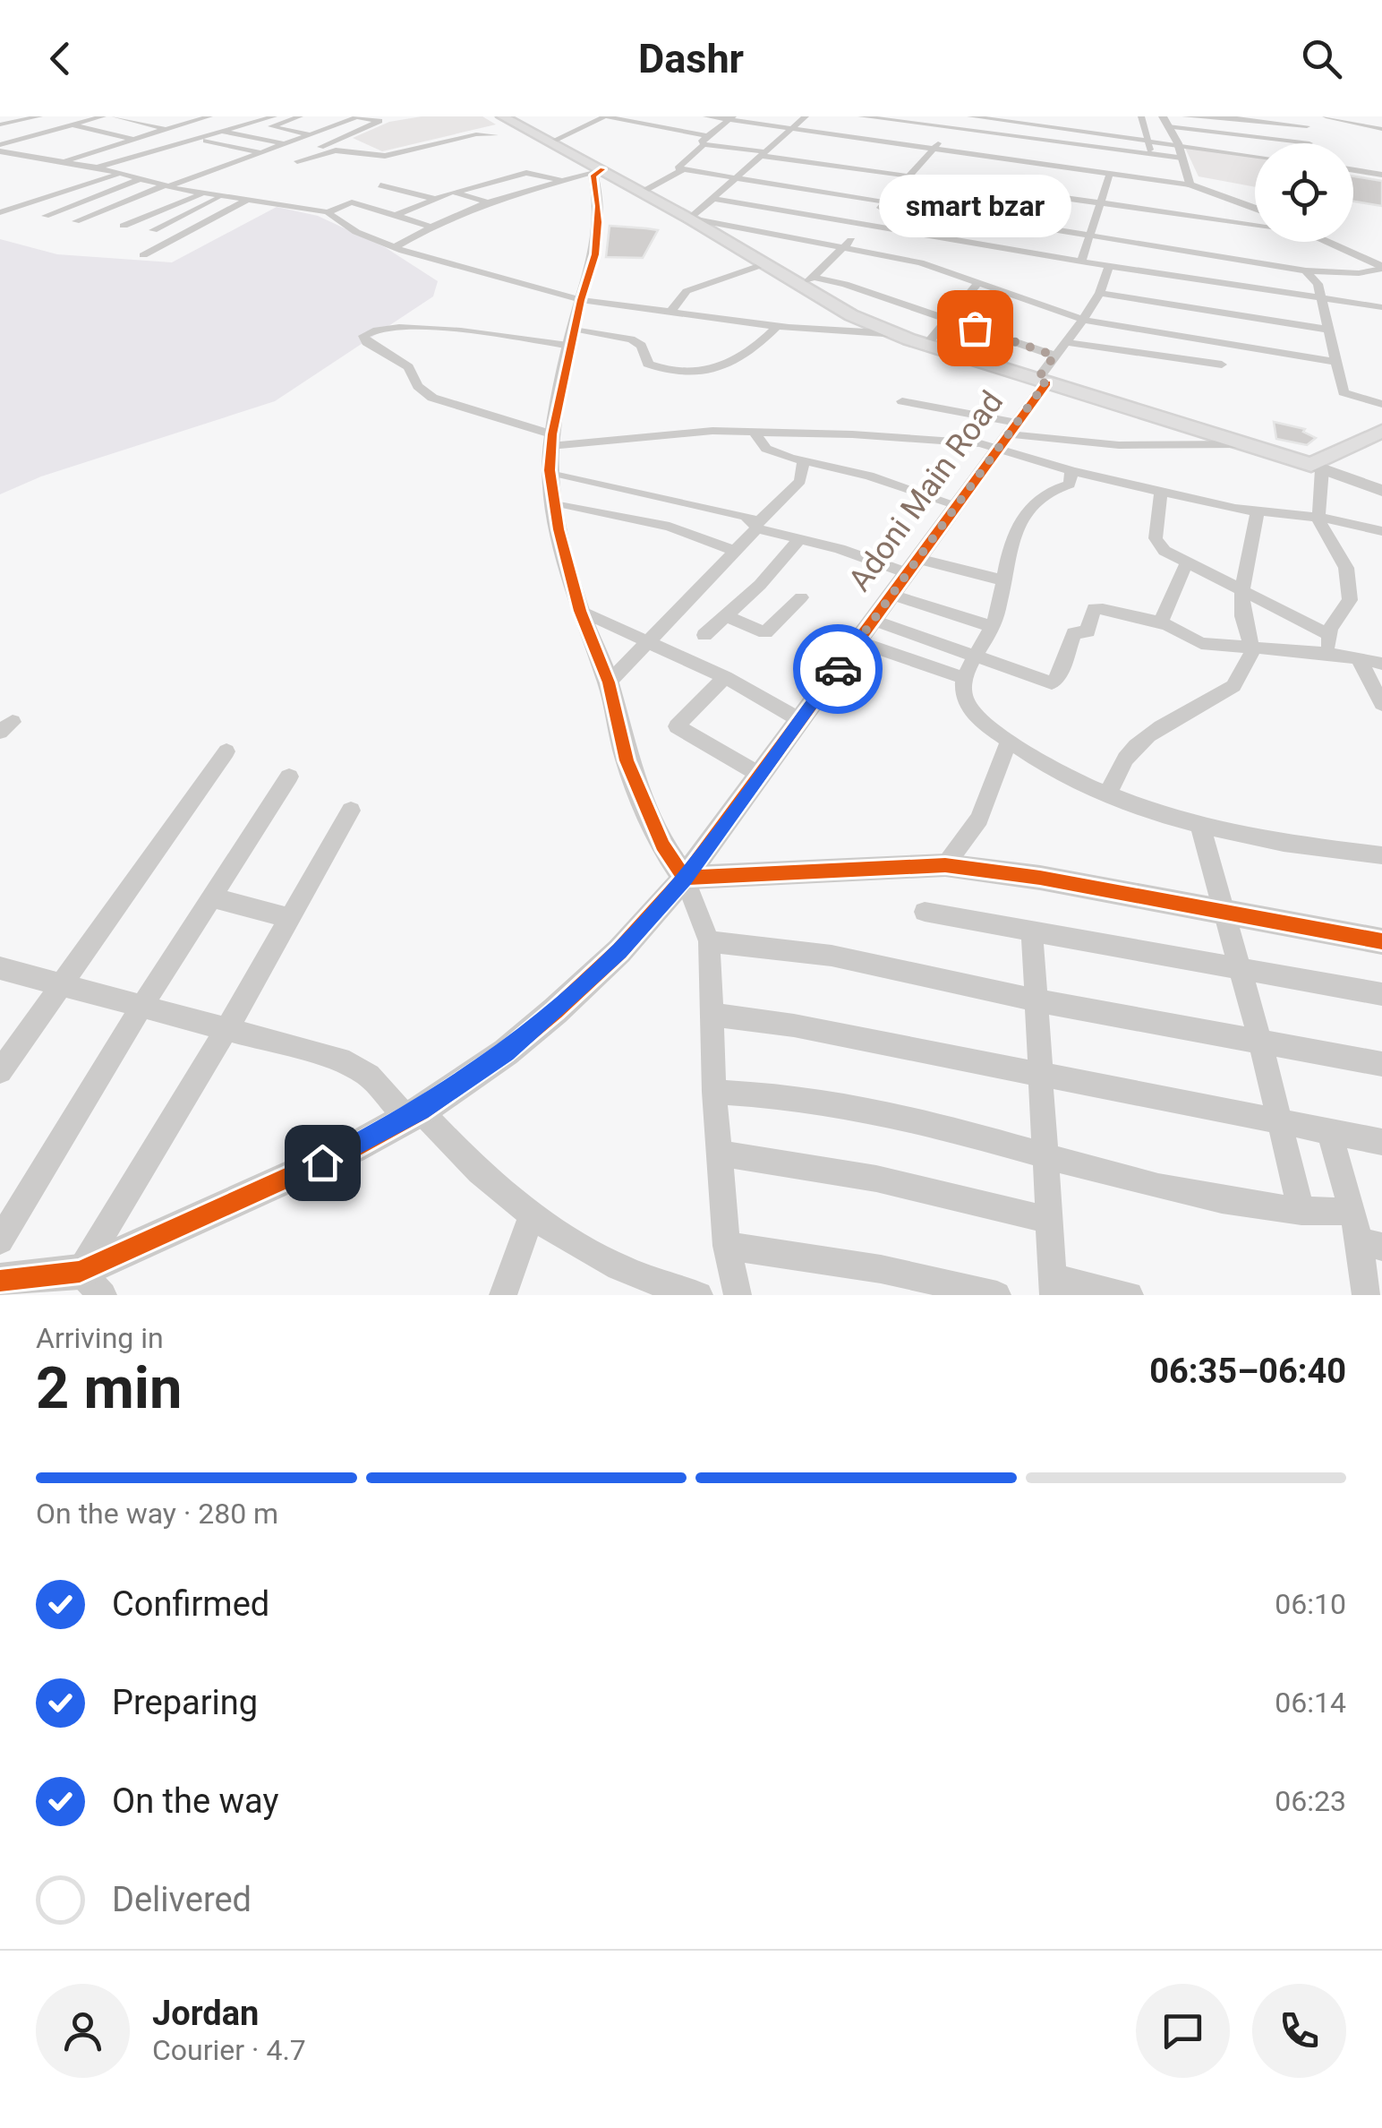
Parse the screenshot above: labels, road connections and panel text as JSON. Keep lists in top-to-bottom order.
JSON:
{
  "streets": {
    "main road": ["Adoni Main Road"]
  },
  "places": ["smart bzar"],
  "page": {
    "header": "Dashr",
    "bubble": "smart bzar",
    "heading": ["2 min", "Arriving in", "06:35–06:40"],
    "panel": ["Jordan", "Courier · 4.7"],
    "bar": "On the way · 280 m",
    "list": [
      ["Confirmed", "06:10"],
      ["Preparing", "06:14"],
      ["On the way", "06:23"],
      "Delivered"
    ]
  }
}
